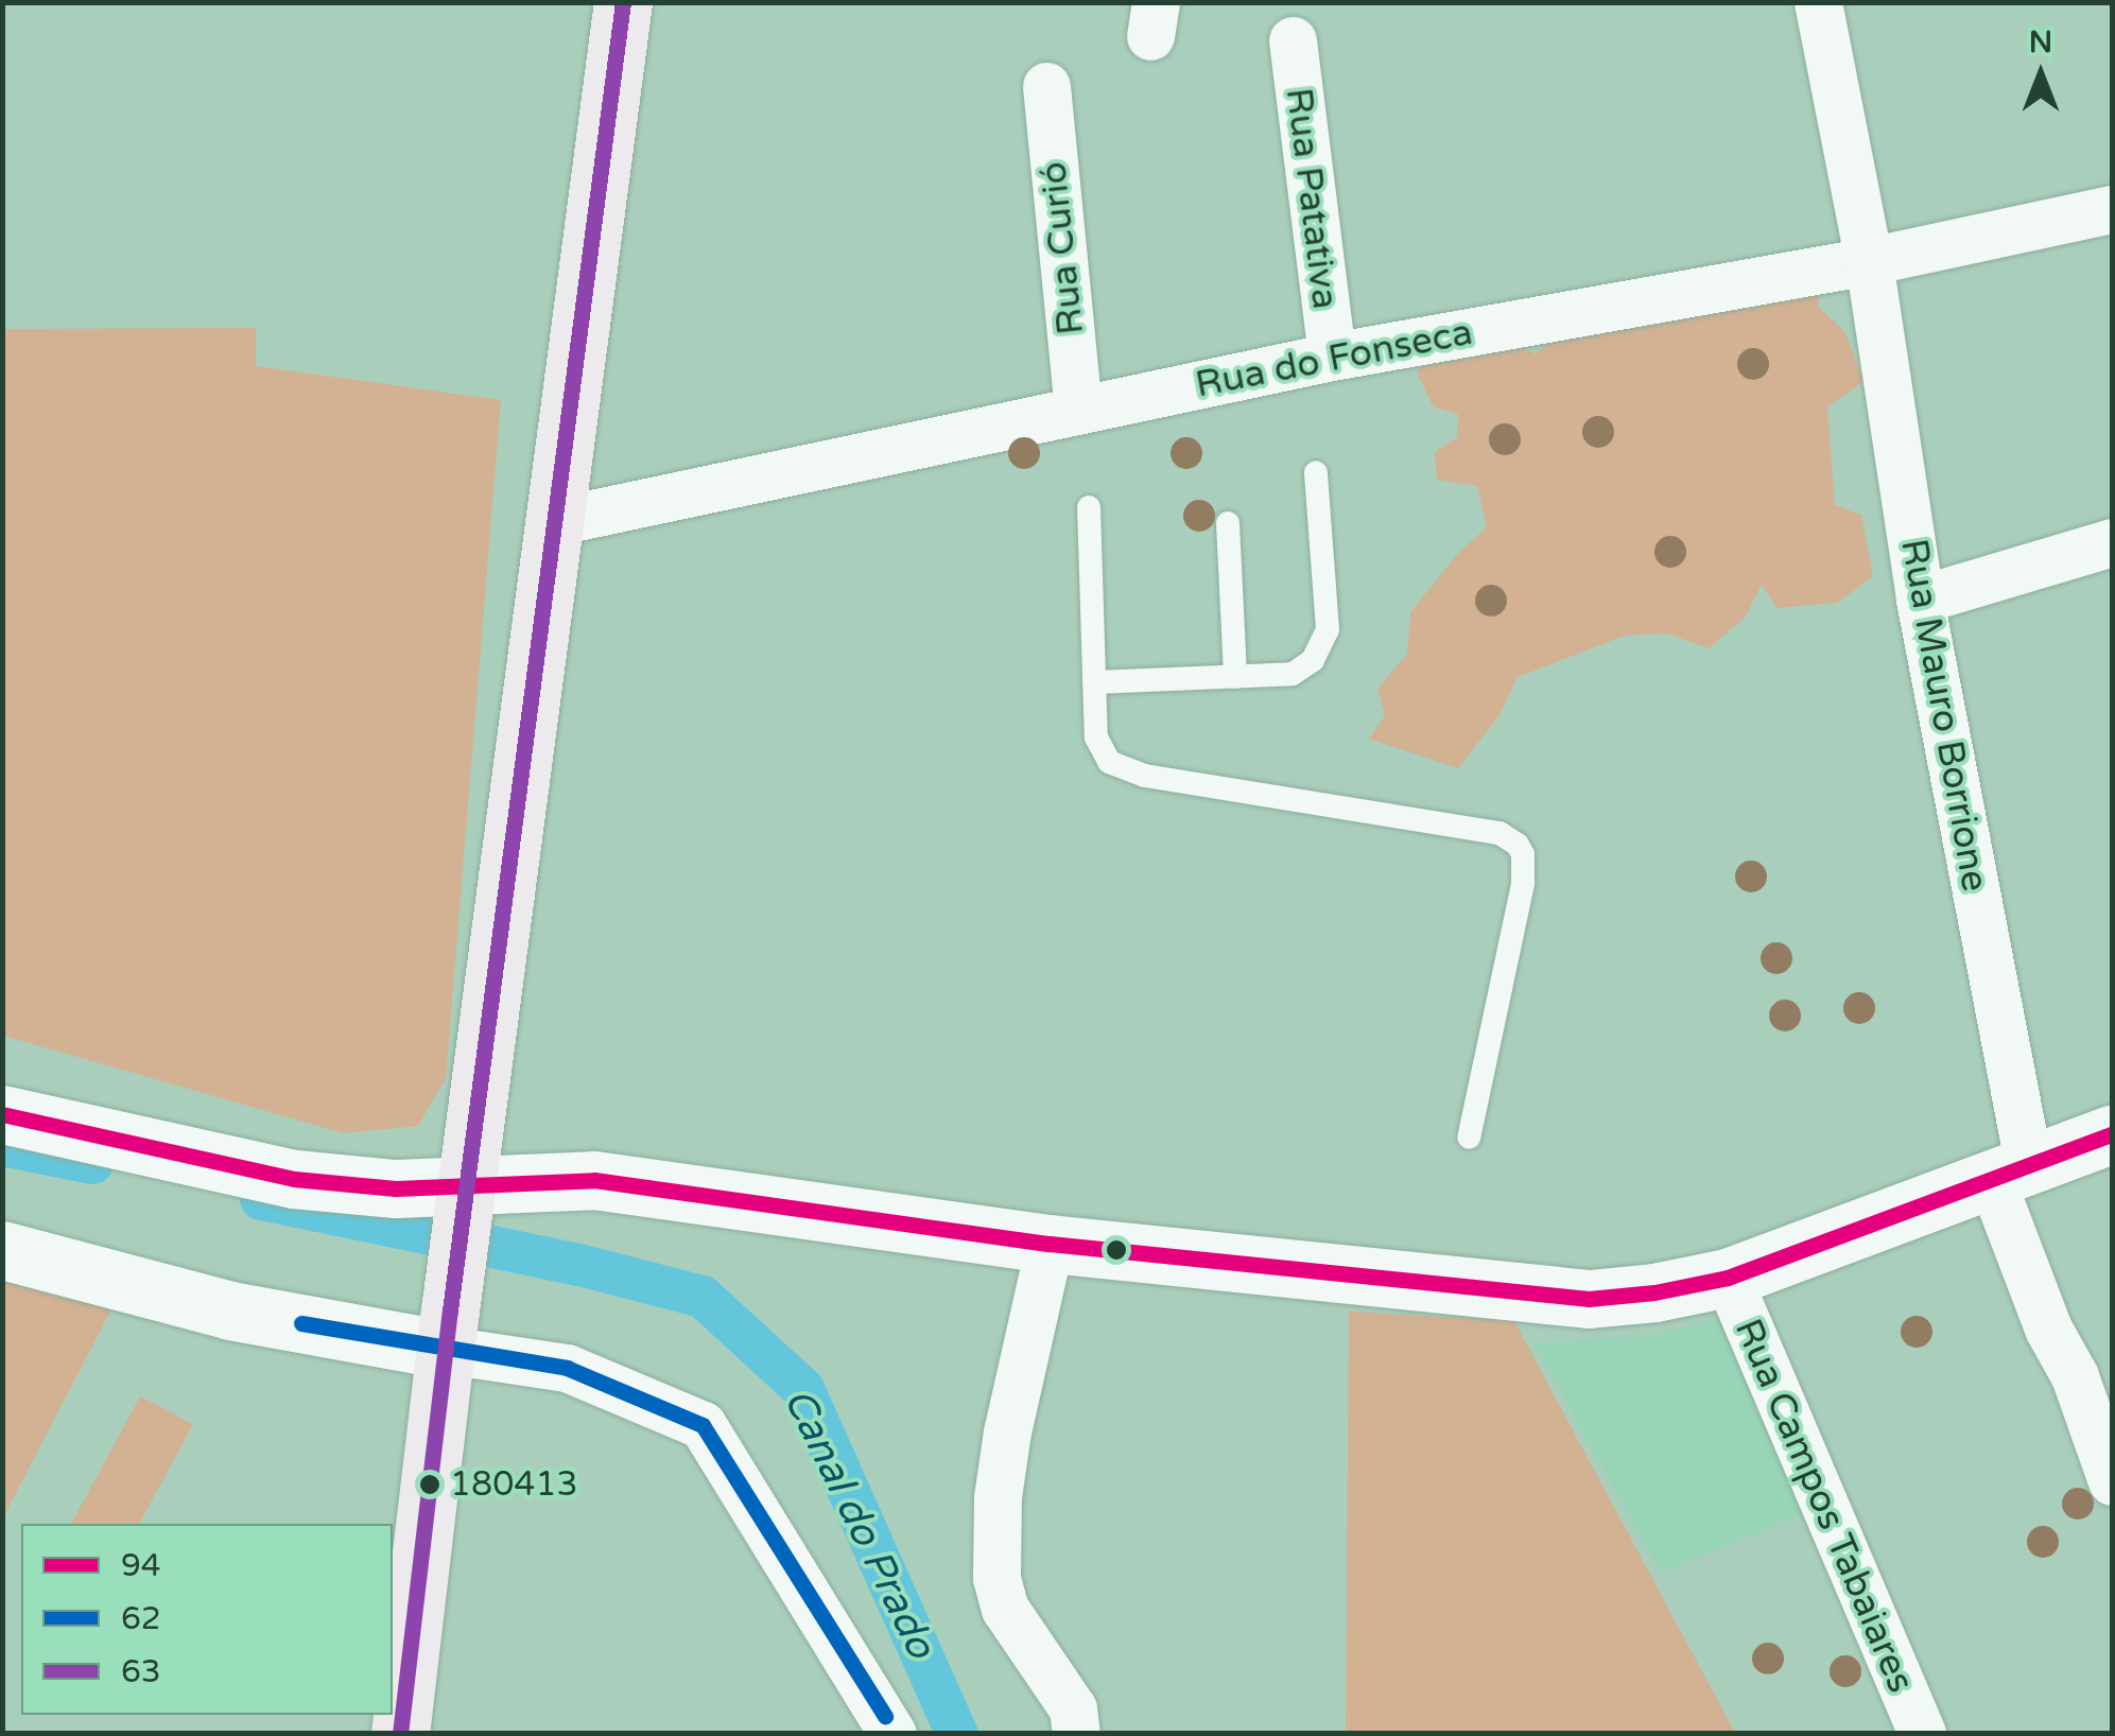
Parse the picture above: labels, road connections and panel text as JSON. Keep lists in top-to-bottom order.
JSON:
{
  "streets": {
    "street": [
      "Rua Patativa",
      "Rua Curió",
      "Rua do Fonseca",
      "Rua Mauro Borrione",
      "Rua Campos Tabaiares"
    ]
  },
  "crossings": [
    ["Rua Patativa", "Rua do Fonseca"],
    ["Rua Curió", "Rua do Fonseca"],
    ["Rua do Fonseca", "Rua Mauro Borrione"]
  ],
  "water": ["Canal do Prado"],
  "places": ["180413"],
  "lines": ["transit line 63", "transit line 94", "transit line 62"],
  "legend": ["94", "62", "63"],
  "north": "top"
}
